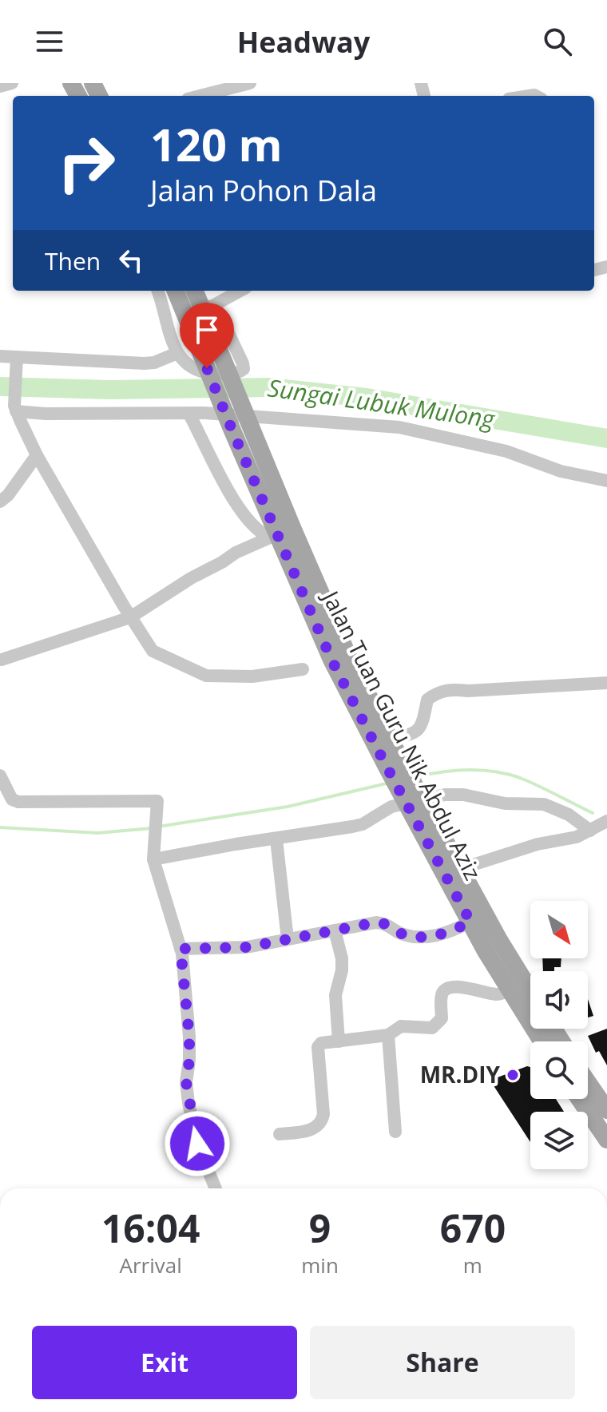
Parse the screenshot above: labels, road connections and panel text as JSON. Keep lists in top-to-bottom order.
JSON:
{
  "streets": {
    "main road": ["Jalan Tuan Guru Nik Abdul Aziz"]
  },
  "water": ["Sungai Lubuk Mulong"],
  "places": ["MR.DIY"],
  "north": "bottom right",
  "page": {
    "header": "Headway",
    "turn": ["120 m", "Jalan Pohon Dala"],
    "then": "Then",
    "eta": [
      "16:04",
      "Arrival",
      "9",
      "min",
      "670",
      "m"
    ],
    "buttons": ["Exit", "Share"]
  }
}
